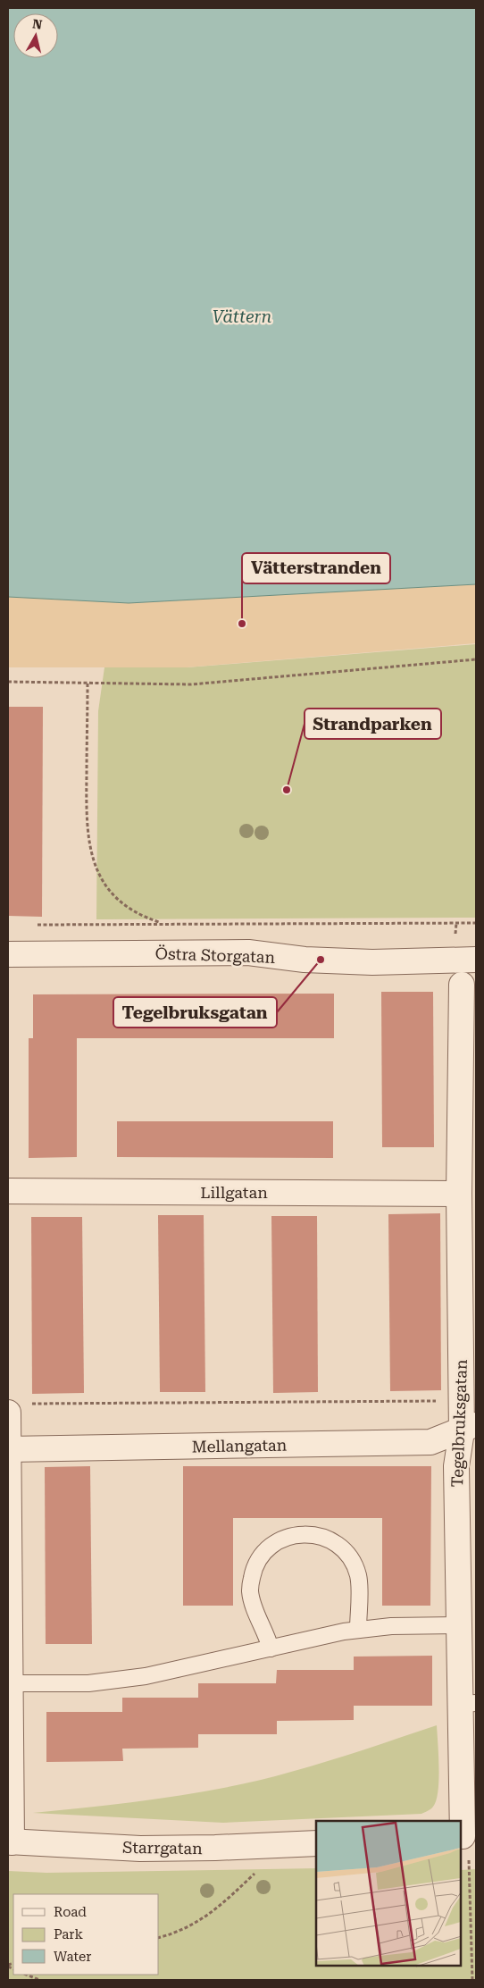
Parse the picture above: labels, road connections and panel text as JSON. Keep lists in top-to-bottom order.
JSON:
{
  "streets": {
    "street": [
      "Östra Storgatan",
      "Lillgatan",
      "Tegelbruksgatan",
      "Mellangatan",
      "Starrgatan"
    ]
  },
  "crossings": [
    ["Lillgatan", "Tegelbruksgatan"],
    ["Tegelbruksgatan", "Mellangatan"]
  ],
  "water": ["Vättern"],
  "places": ["Vätterstranden", "Strandparken", "Tegelbruksgatan"],
  "legend": ["Road", "Park", "Water"],
  "north": "top"
}
